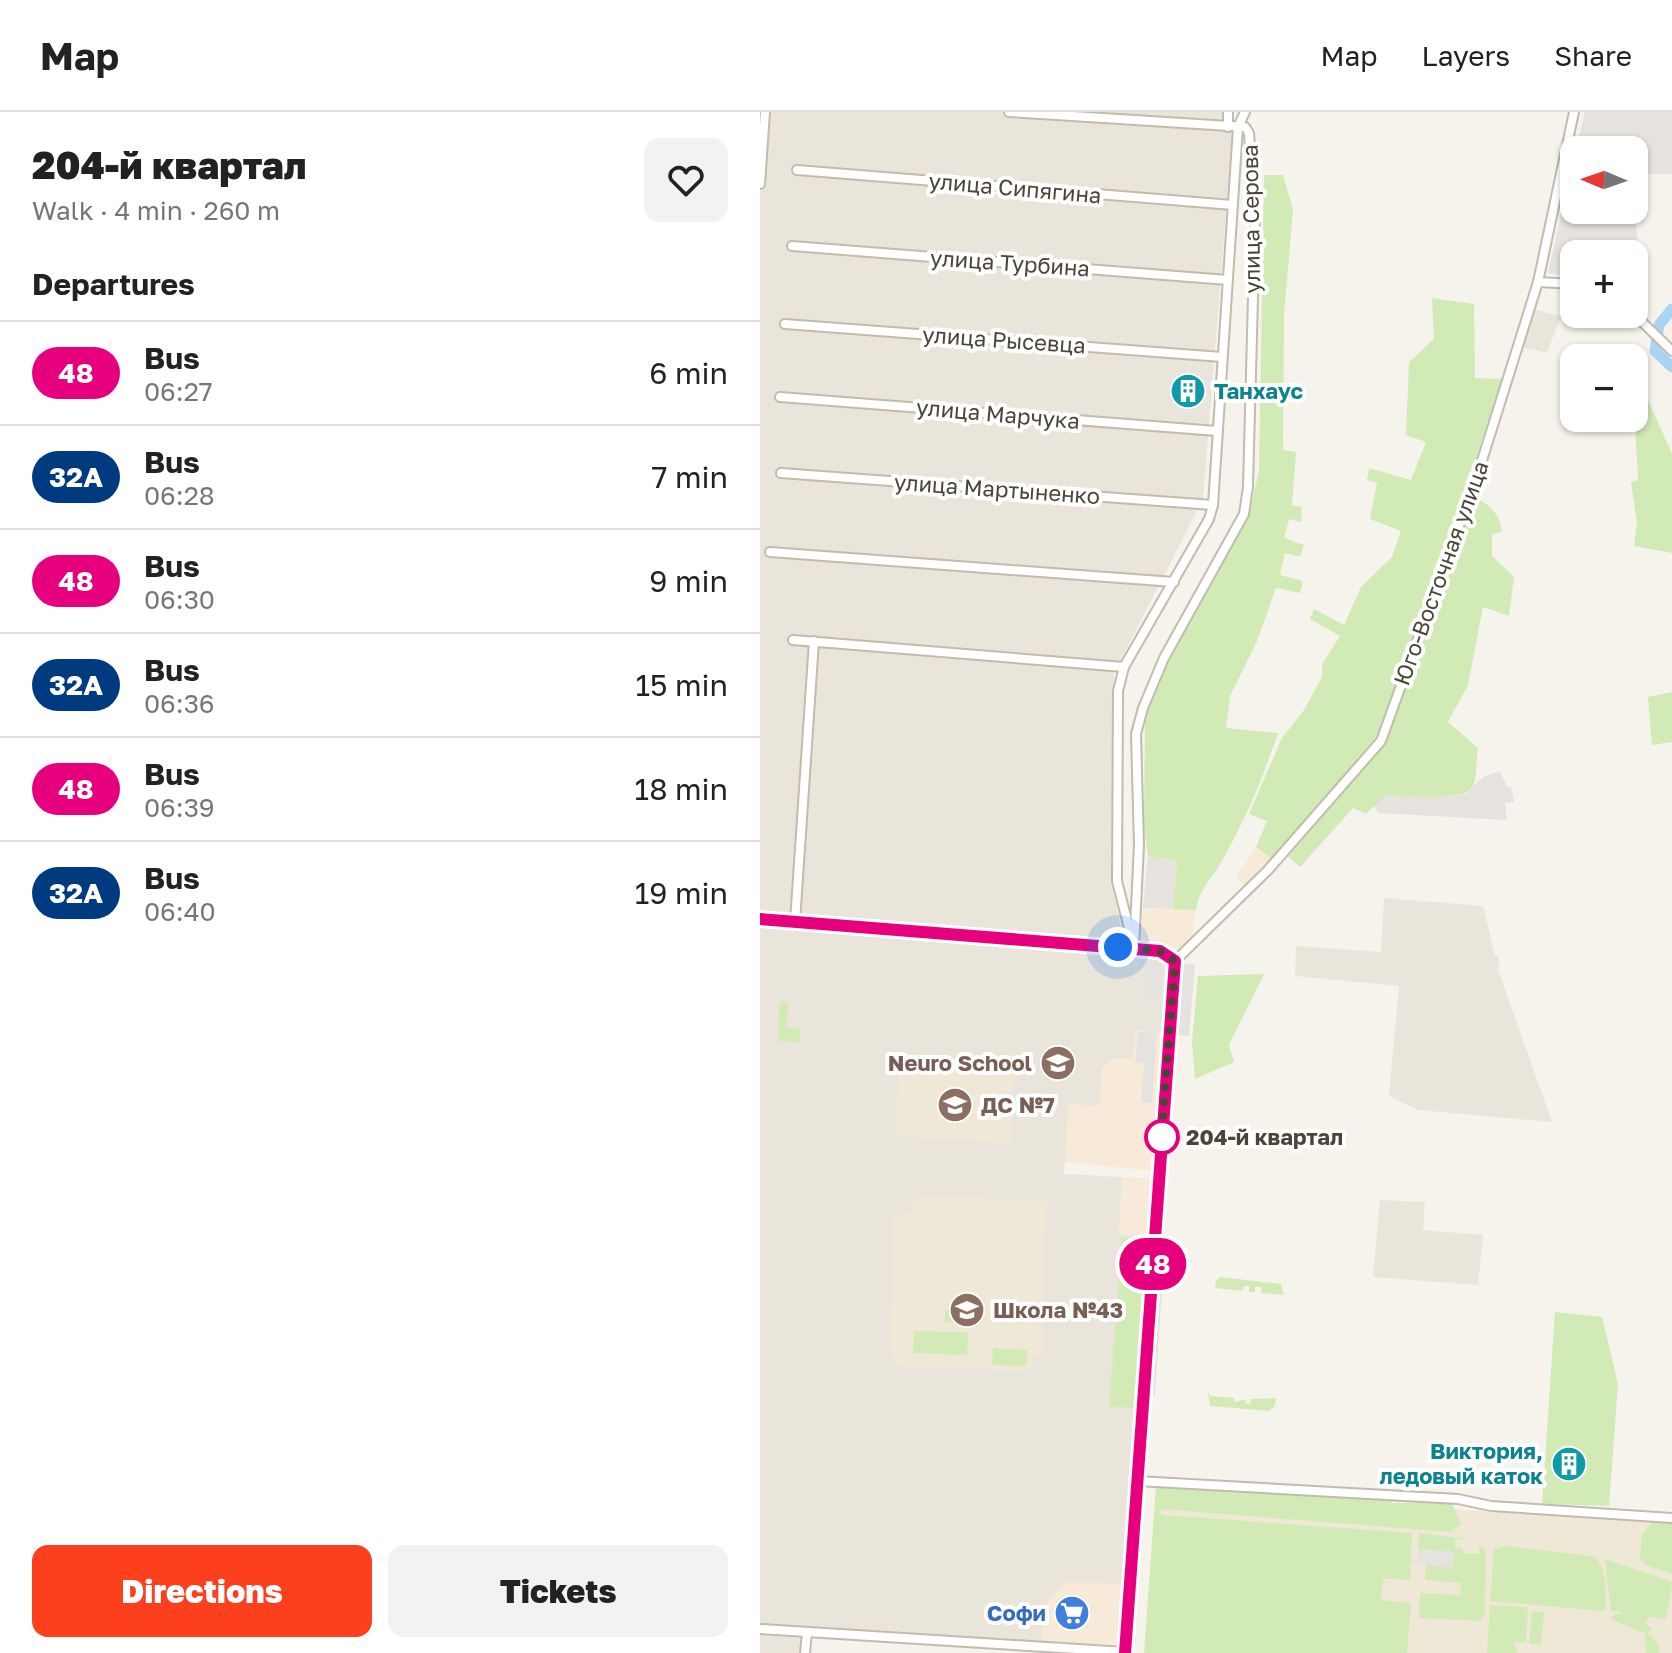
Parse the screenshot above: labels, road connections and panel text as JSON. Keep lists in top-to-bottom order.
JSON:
{
  "streets": {
    "street": [
      "улица Сипягина",
      "улица Серова",
      "улица Турбина",
      "улица Рысевца",
      "улица Марчука",
      "улица Мартыненко",
      "Юго-Восточная улица"
    ]
  },
  "crossings": [
    ["улица Сипягина", "улица Серова"],
    ["улица Серова", "улица Турбина"],
    ["улица Серова", "улица Рысевца"],
    ["улица Серова", "улица Марчука"],
    ["улица Серова", "улица Мартыненко"]
  ],
  "places": {
    "building": ["Танхаус", "Виктория, ледовый каток"],
    "school or university": ["Neuro School", "ДС №7", "Школа №43"],
    "other": ["204-й квартал"],
    "supermarket": ["Софи"]
  },
  "lines": ["bus line 48"],
  "north": "left",
  "page": {
    "header": "Map",
    "nav": ["Map", "Layers", "Share"],
    "heading": [
      ["204-й квартал", "Walk · 4 min · 260 m"],
      "Departures"
    ],
    "on_map": "48",
    "map_buttons": ["+", "−"],
    "list": [
      {
        "mark": "48",
        "name": "Bus",
        "note": "06:27",
        "value": "6 min"
      },
      {
        "mark": "32A",
        "name": "Bus",
        "note": "06:28",
        "value": "7 min"
      },
      {
        "mark": "48",
        "name": "Bus",
        "note": "06:30",
        "value": "9 min"
      },
      {
        "mark": "32A",
        "name": "Bus",
        "note": "06:36",
        "value": "15 min"
      },
      {
        "mark": "48",
        "name": "Bus",
        "note": "06:39",
        "value": "18 min"
      },
      {
        "mark": "32A",
        "name": "Bus",
        "note": "06:40",
        "value": "19 min"
      }
    ],
    "buttons": ["Directions", "Tickets"]
  }
}
